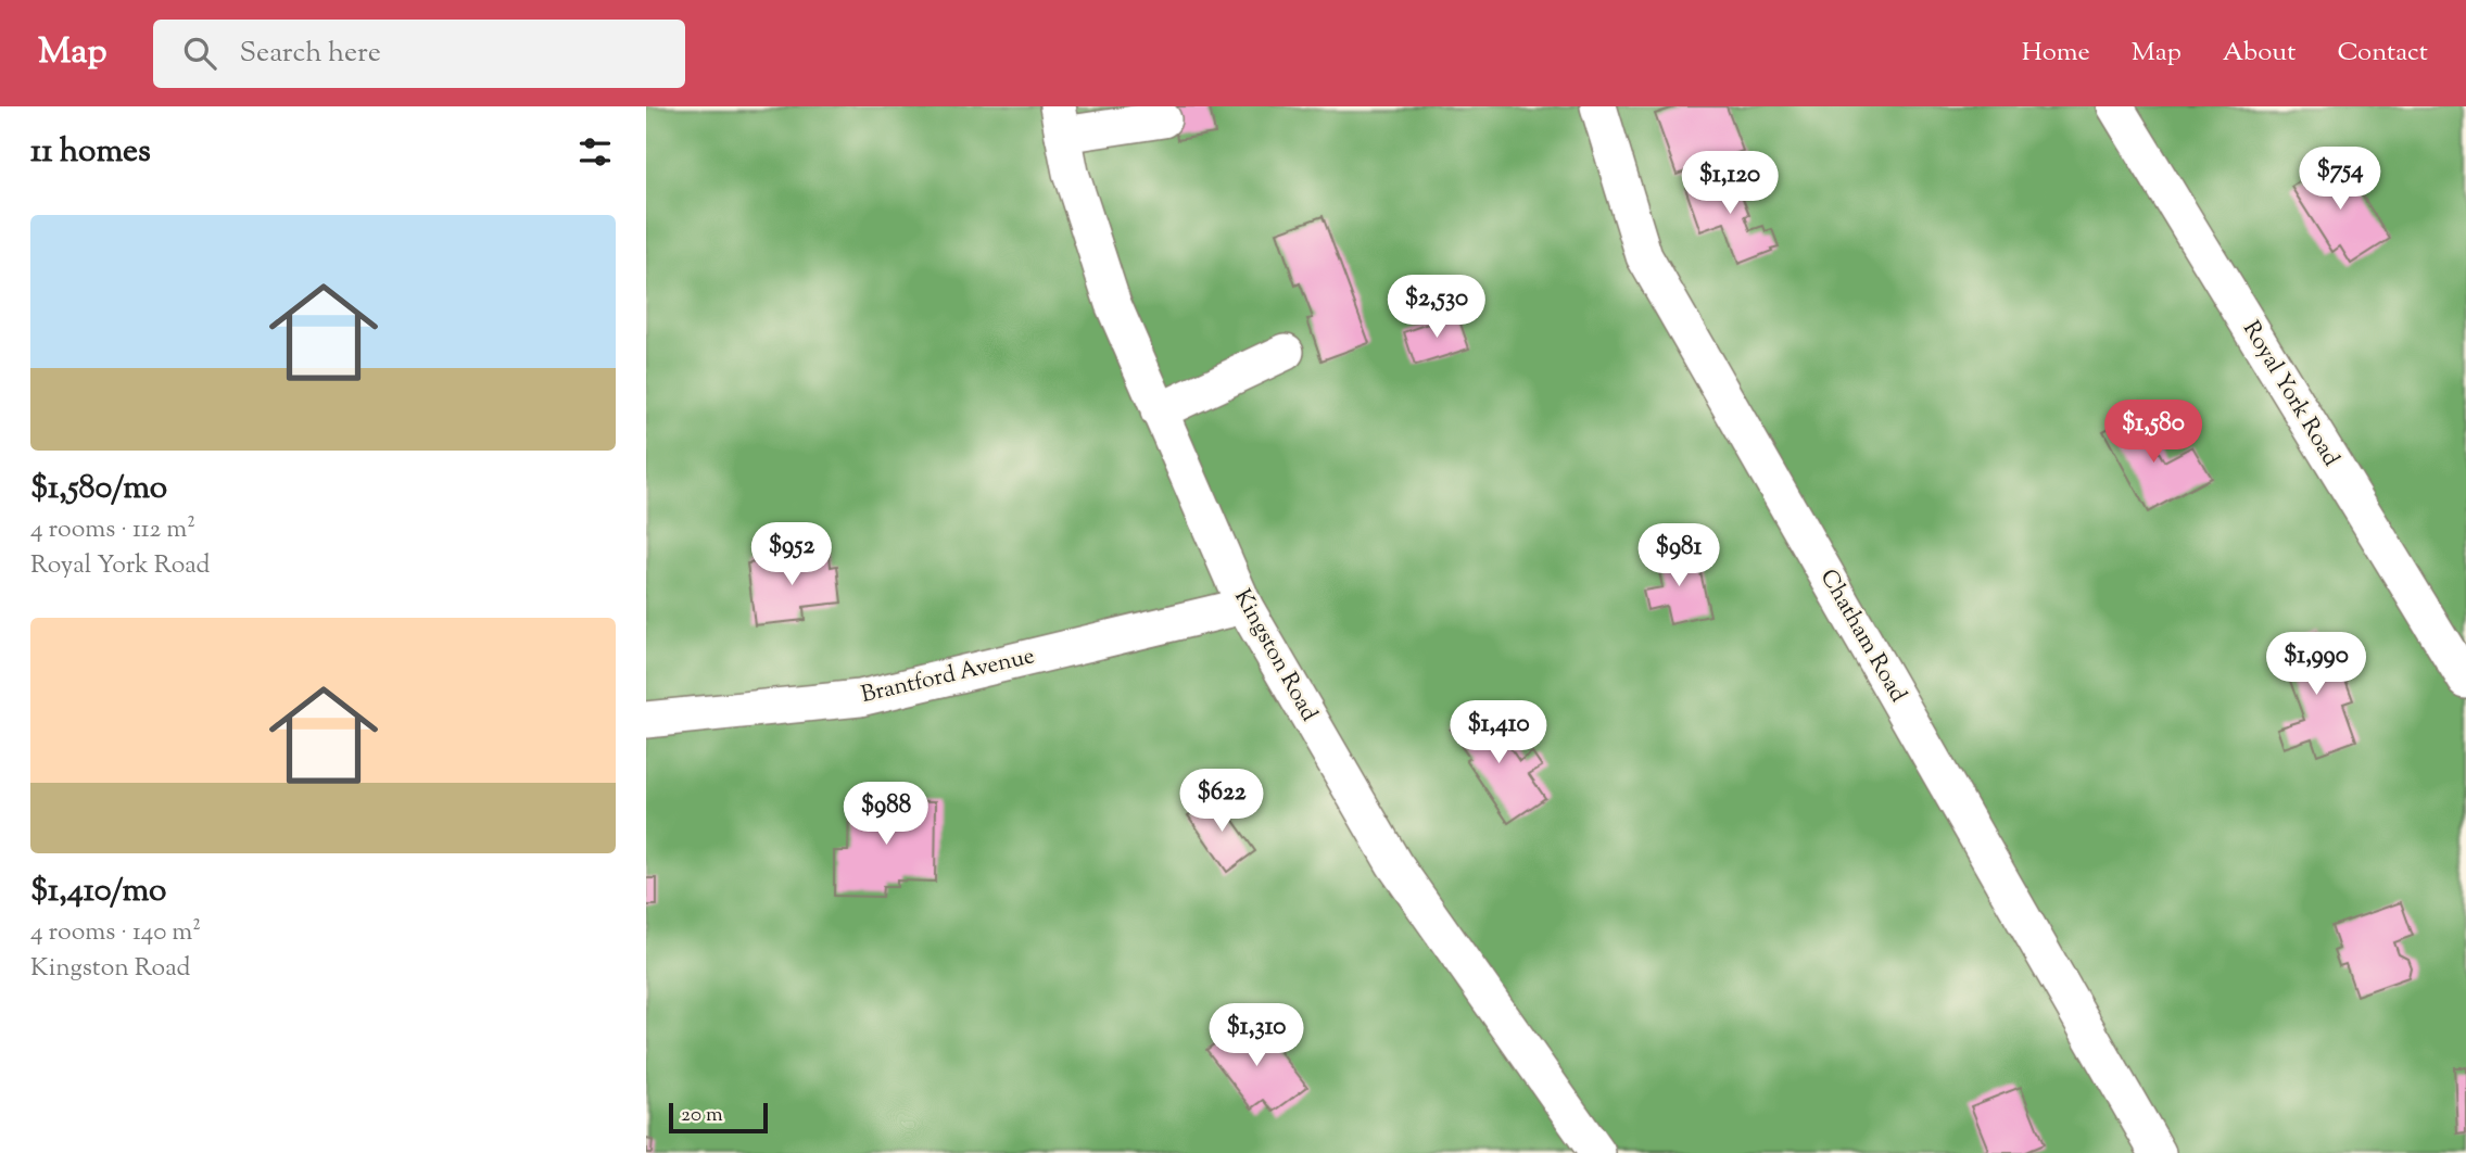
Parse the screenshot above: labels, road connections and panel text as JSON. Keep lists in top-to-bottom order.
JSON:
{
  "streets": {
    "street": [
      "Royal York Road",
      "Chatham Road",
      "Kingston Road",
      "Brantford Avenue"
    ]
  },
  "crossings": [
    ["Kingston Road", "Brantford Avenue"]
  ],
  "scale_bar": "20 m",
  "page": {
    "header": "Map",
    "search": "Search here",
    "nav": [
      "Home",
      "Map",
      "About",
      "Contact"
    ],
    "heading": "11 homes",
    "price": [
      "$754",
      "$1,120",
      "$2,530",
      "$1,580",
      "$952",
      "$981",
      "$1,990",
      "$1,410",
      "$622",
      "$988",
      "$1,310"
    ],
    "list": [
      {
        "name": "$1,580/mo",
        "note": "4 rooms · 112 m² · Royal York Road"
      },
      {
        "name": "$1,410/mo",
        "note": "4 rooms · 140 m² · Kingston Road"
      }
    ],
    "scale": "20 m"
  }
}
